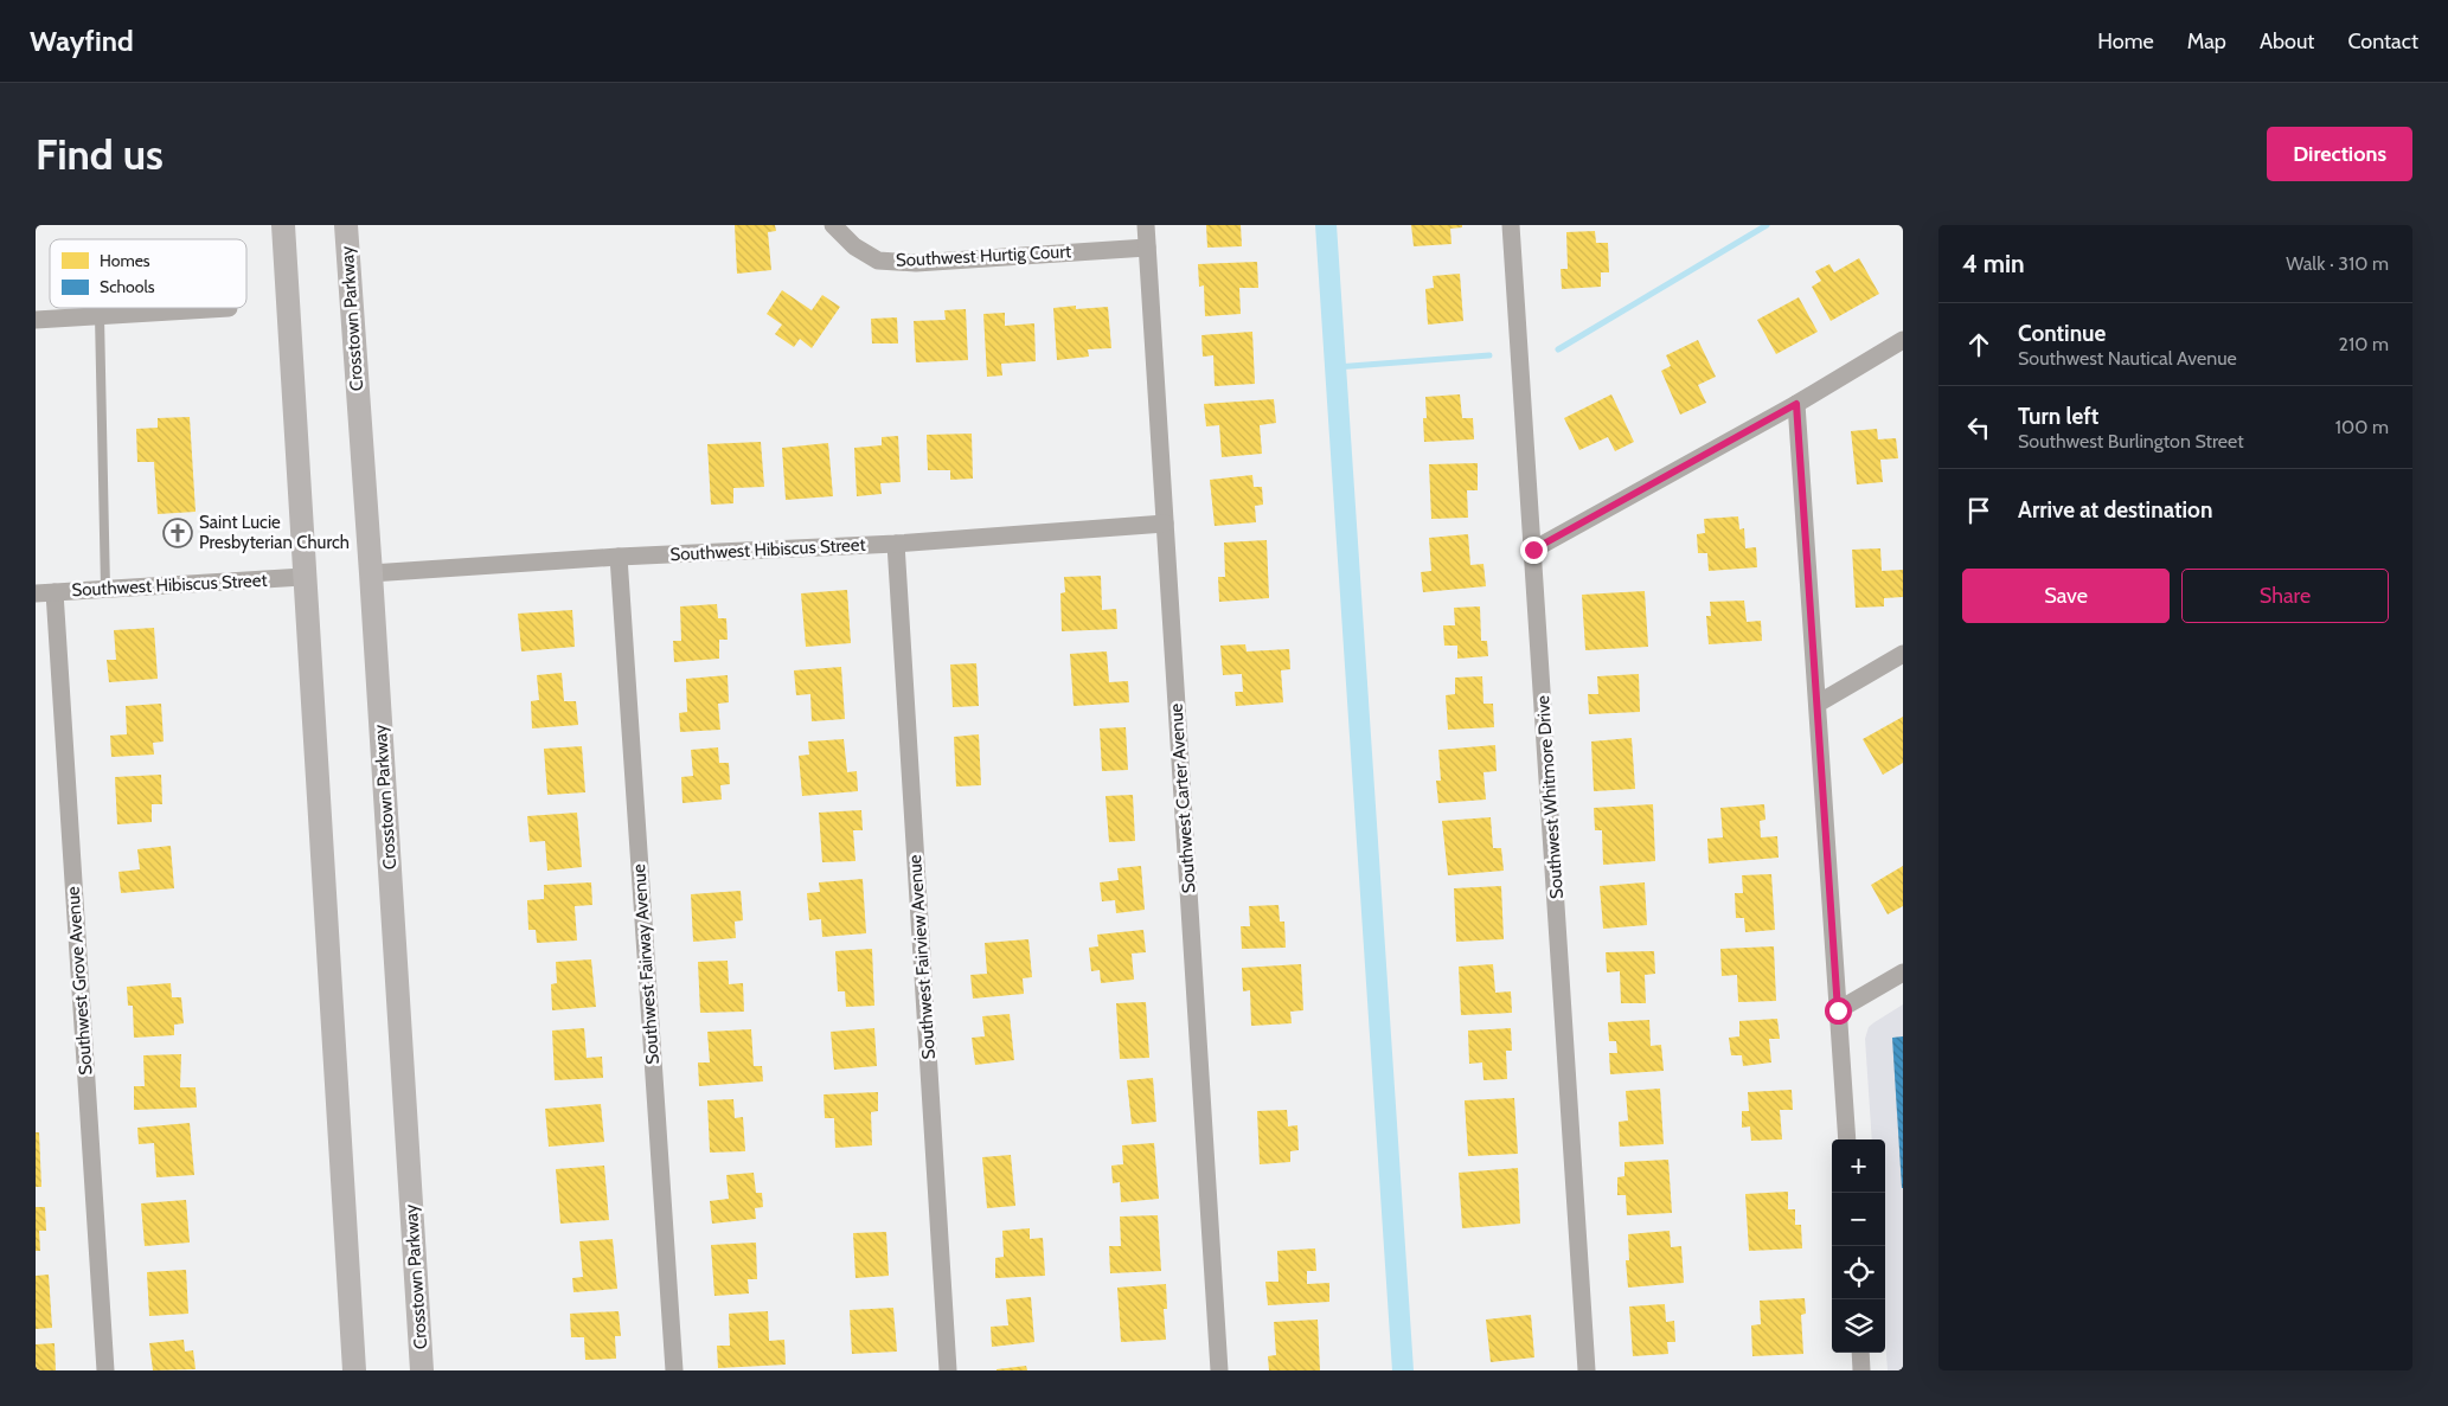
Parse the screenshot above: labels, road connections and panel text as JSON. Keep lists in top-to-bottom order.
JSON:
{
  "streets": {
    "main road": ["Crosstown Parkway"],
    "street": [
      "Southwest Hurtig Court",
      "Southwest Hibiscus Street",
      "Southwest Whitmore Drive",
      "Southwest Carter Avenue",
      "Southwest Fairview Avenue",
      "Southwest Fairway Avenue",
      "Southwest Grove Avenue"
    ]
  },
  "crossings": [
    ["Southwest Hurtig Court", "Southwest Carter Avenue"],
    ["Crosstown Parkway", "Southwest Hibiscus Street"],
    ["Southwest Hibiscus Street", "Southwest Carter Avenue"],
    ["Southwest Hibiscus Street", "Southwest Fairview Avenue"],
    ["Southwest Hibiscus Street", "Southwest Fairway Avenue"],
    ["Southwest Hibiscus Street", "Southwest Grove Avenue"]
  ],
  "places": {
    "church": ["Saint Lucie Presbyterian Church"]
  },
  "legend": ["Homes", "Schools"],
  "page": {
    "header": "Wayfind",
    "nav": [
      "Home",
      "Map",
      "About",
      "Contact"
    ],
    "buttons": [
      "Directions",
      ["Save", "Share"]
    ],
    "title": "Find us",
    "heading": ["4 min", "Walk · 310 m"],
    "list": [
      ["Continue", "Southwest Nautical Avenue", "210 m"],
      ["Turn left", "Southwest Burlington Street", "100 m"],
      "Arrive at destination"
    ],
    "map_buttons": ["+", "−"]
  }
}
